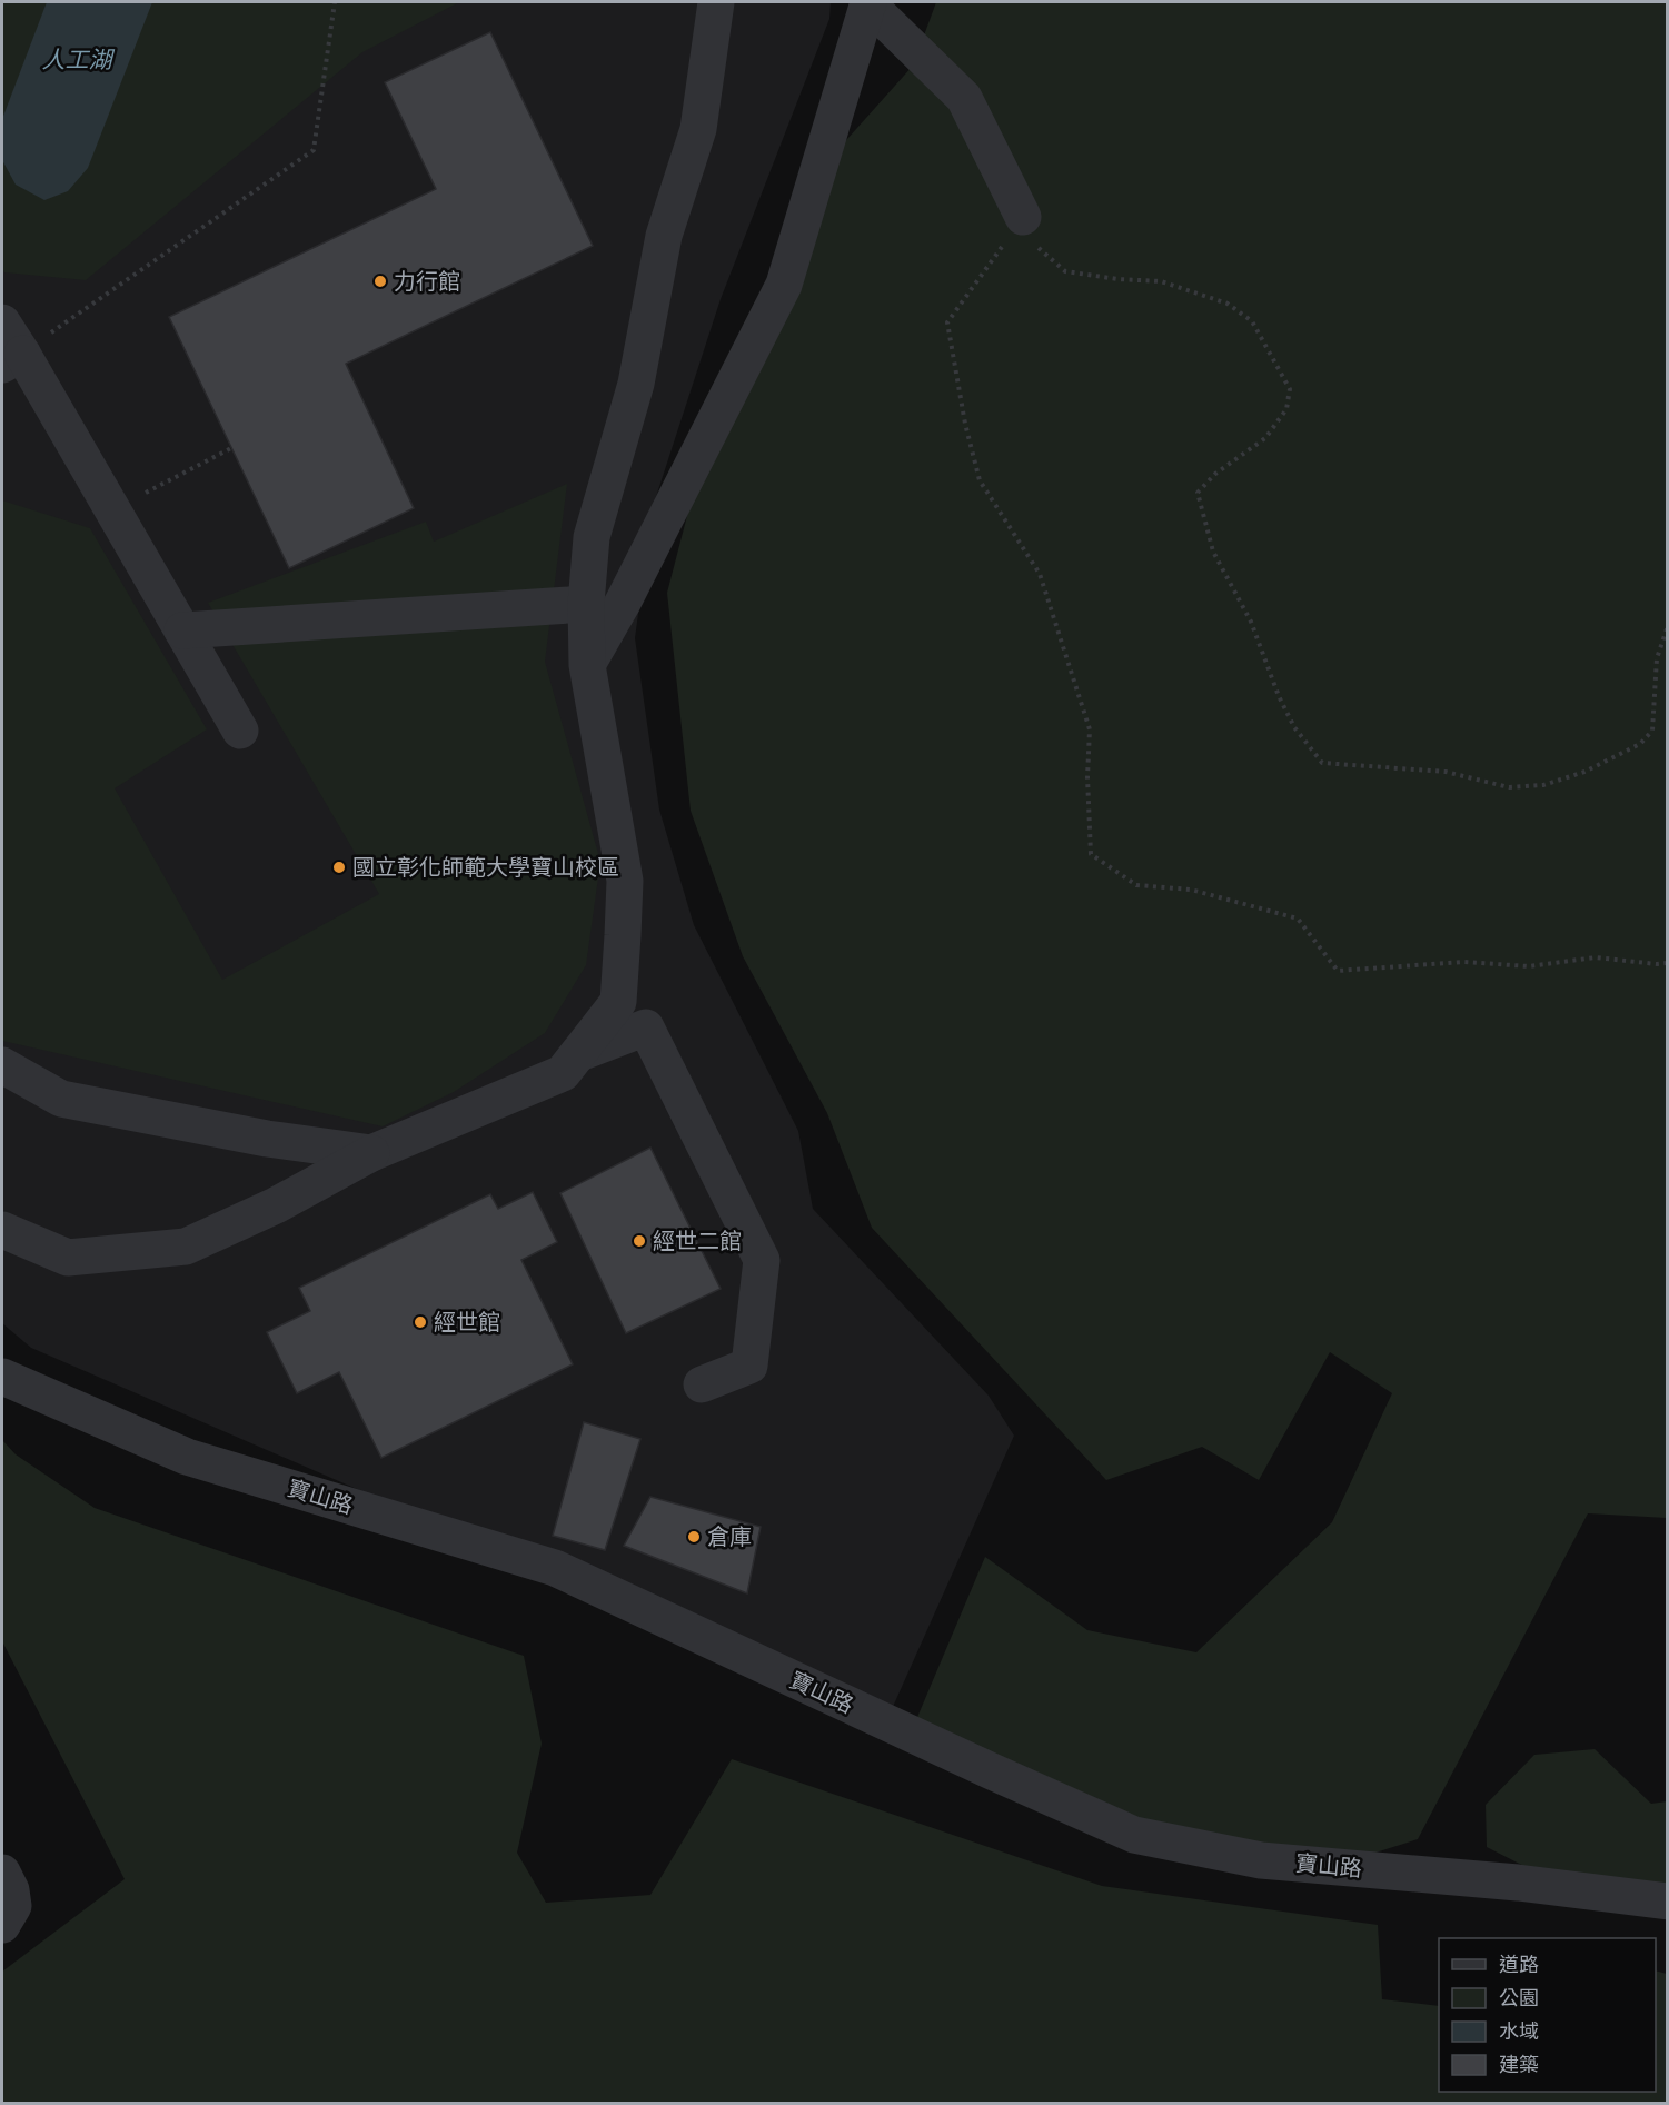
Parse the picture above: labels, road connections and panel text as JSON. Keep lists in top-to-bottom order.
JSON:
{
  "streets": {
    "street": ["寶山路"]
  },
  "water": ["人工湖"],
  "places": [
    "力行館",
    "國立彰化師範大學寶山校區",
    "經世二館",
    "經世館",
    "倉庫"
  ],
  "legend": [
    "道路",
    "公園",
    "水域",
    "建築"
  ]
}
